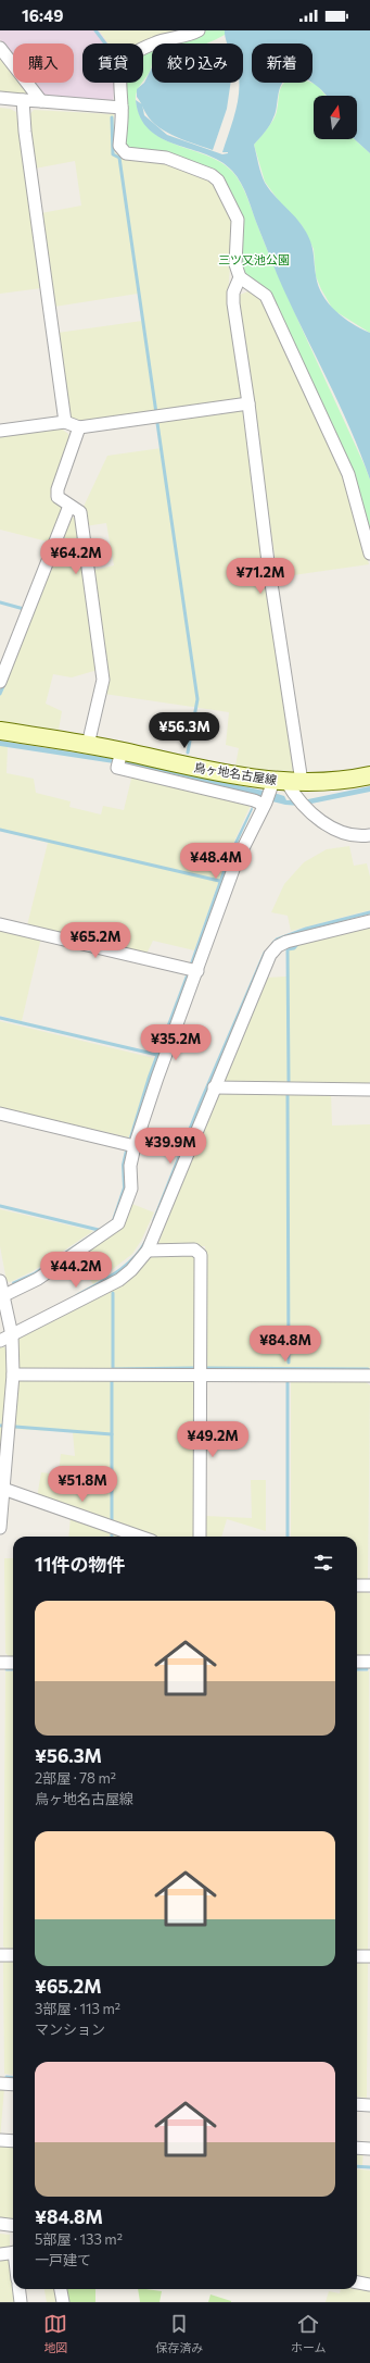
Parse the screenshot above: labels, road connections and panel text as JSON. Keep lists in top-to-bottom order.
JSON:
{
  "streets": {
    "main road": ["鳥ヶ地名古屋線"]
  },
  "parks": ["三ツ又池公園"],
  "north": "top",
  "page": {
    "status": "16:49",
    "chip": [
      "購入",
      "賃貸",
      "絞り込み",
      "新着"
    ],
    "price": [
      "¥64.2M",
      "¥71.2M",
      "¥56.3M",
      "¥48.4M",
      "¥65.2M",
      "¥35.2M",
      "¥39.9M",
      "¥44.2M",
      "¥84.8M",
      "¥49.2M",
      "¥51.8M"
    ],
    "heading": "11件の物件",
    "list": [
      {
        "name": "¥56.3M",
        "note": "2部屋 · 78 m² · 鳥ヶ地名古屋線"
      },
      {
        "name": "¥65.2M",
        "note": "3部屋 · 113 m² · マンション"
      },
      {
        "name": "¥84.8M",
        "note": "5部屋 · 133 m² · 一戸建て"
      }
    ],
    "tabs": ["地図", "保存済み", "ホーム"]
  }
}
